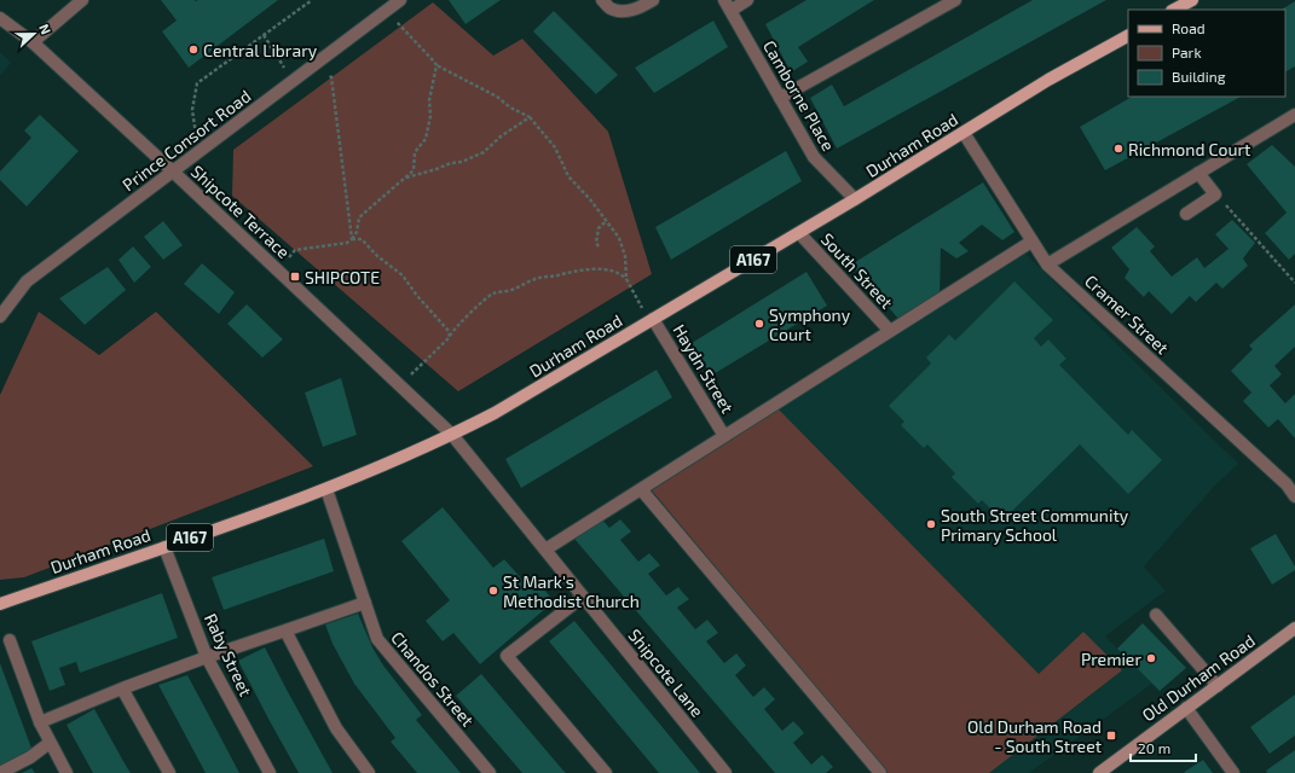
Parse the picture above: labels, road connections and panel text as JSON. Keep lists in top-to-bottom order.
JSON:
{
  "streets": {
    "main road": ["Durham Road", "A167", "Old Durham Road"],
    "street": [
      "Camborne Place",
      "Prince Consort Road",
      "Shipcote Terrace",
      "South Street",
      "Cramer Street",
      "Haydn Street",
      "Raby Street",
      "Shipcote Lane",
      "Chandos Street"
    ]
  },
  "crossings": [
    ["Camborne Place", "Durham Road"],
    ["Prince Consort Road", "Shipcote Terrace"],
    ["Durham Road", "Shipcote Terrace"],
    ["Durham Road", "South Street"],
    ["Durham Road", "Cramer Street"],
    ["Durham Road", "Haydn Street"],
    ["Durham Road", "Raby Street"],
    ["Durham Road", "Shipcote Lane"],
    ["Durham Road", "Chandos Street"],
    ["Shipcote Terrace", "Shipcote Lane"]
  ],
  "places": {
    "other": [
      "Central Library",
      "Richmond Court",
      "Symphony Court",
      "South Street Community Primary School",
      "St Mark's Methodist Church",
      "Premier"
    ],
    "transit": ["SHIPCOTE", "Old Durham Road - South Street"]
  },
  "legend": ["Road", "Park", "Building"],
  "scale_bar": "20 m",
  "north": "right"
}
